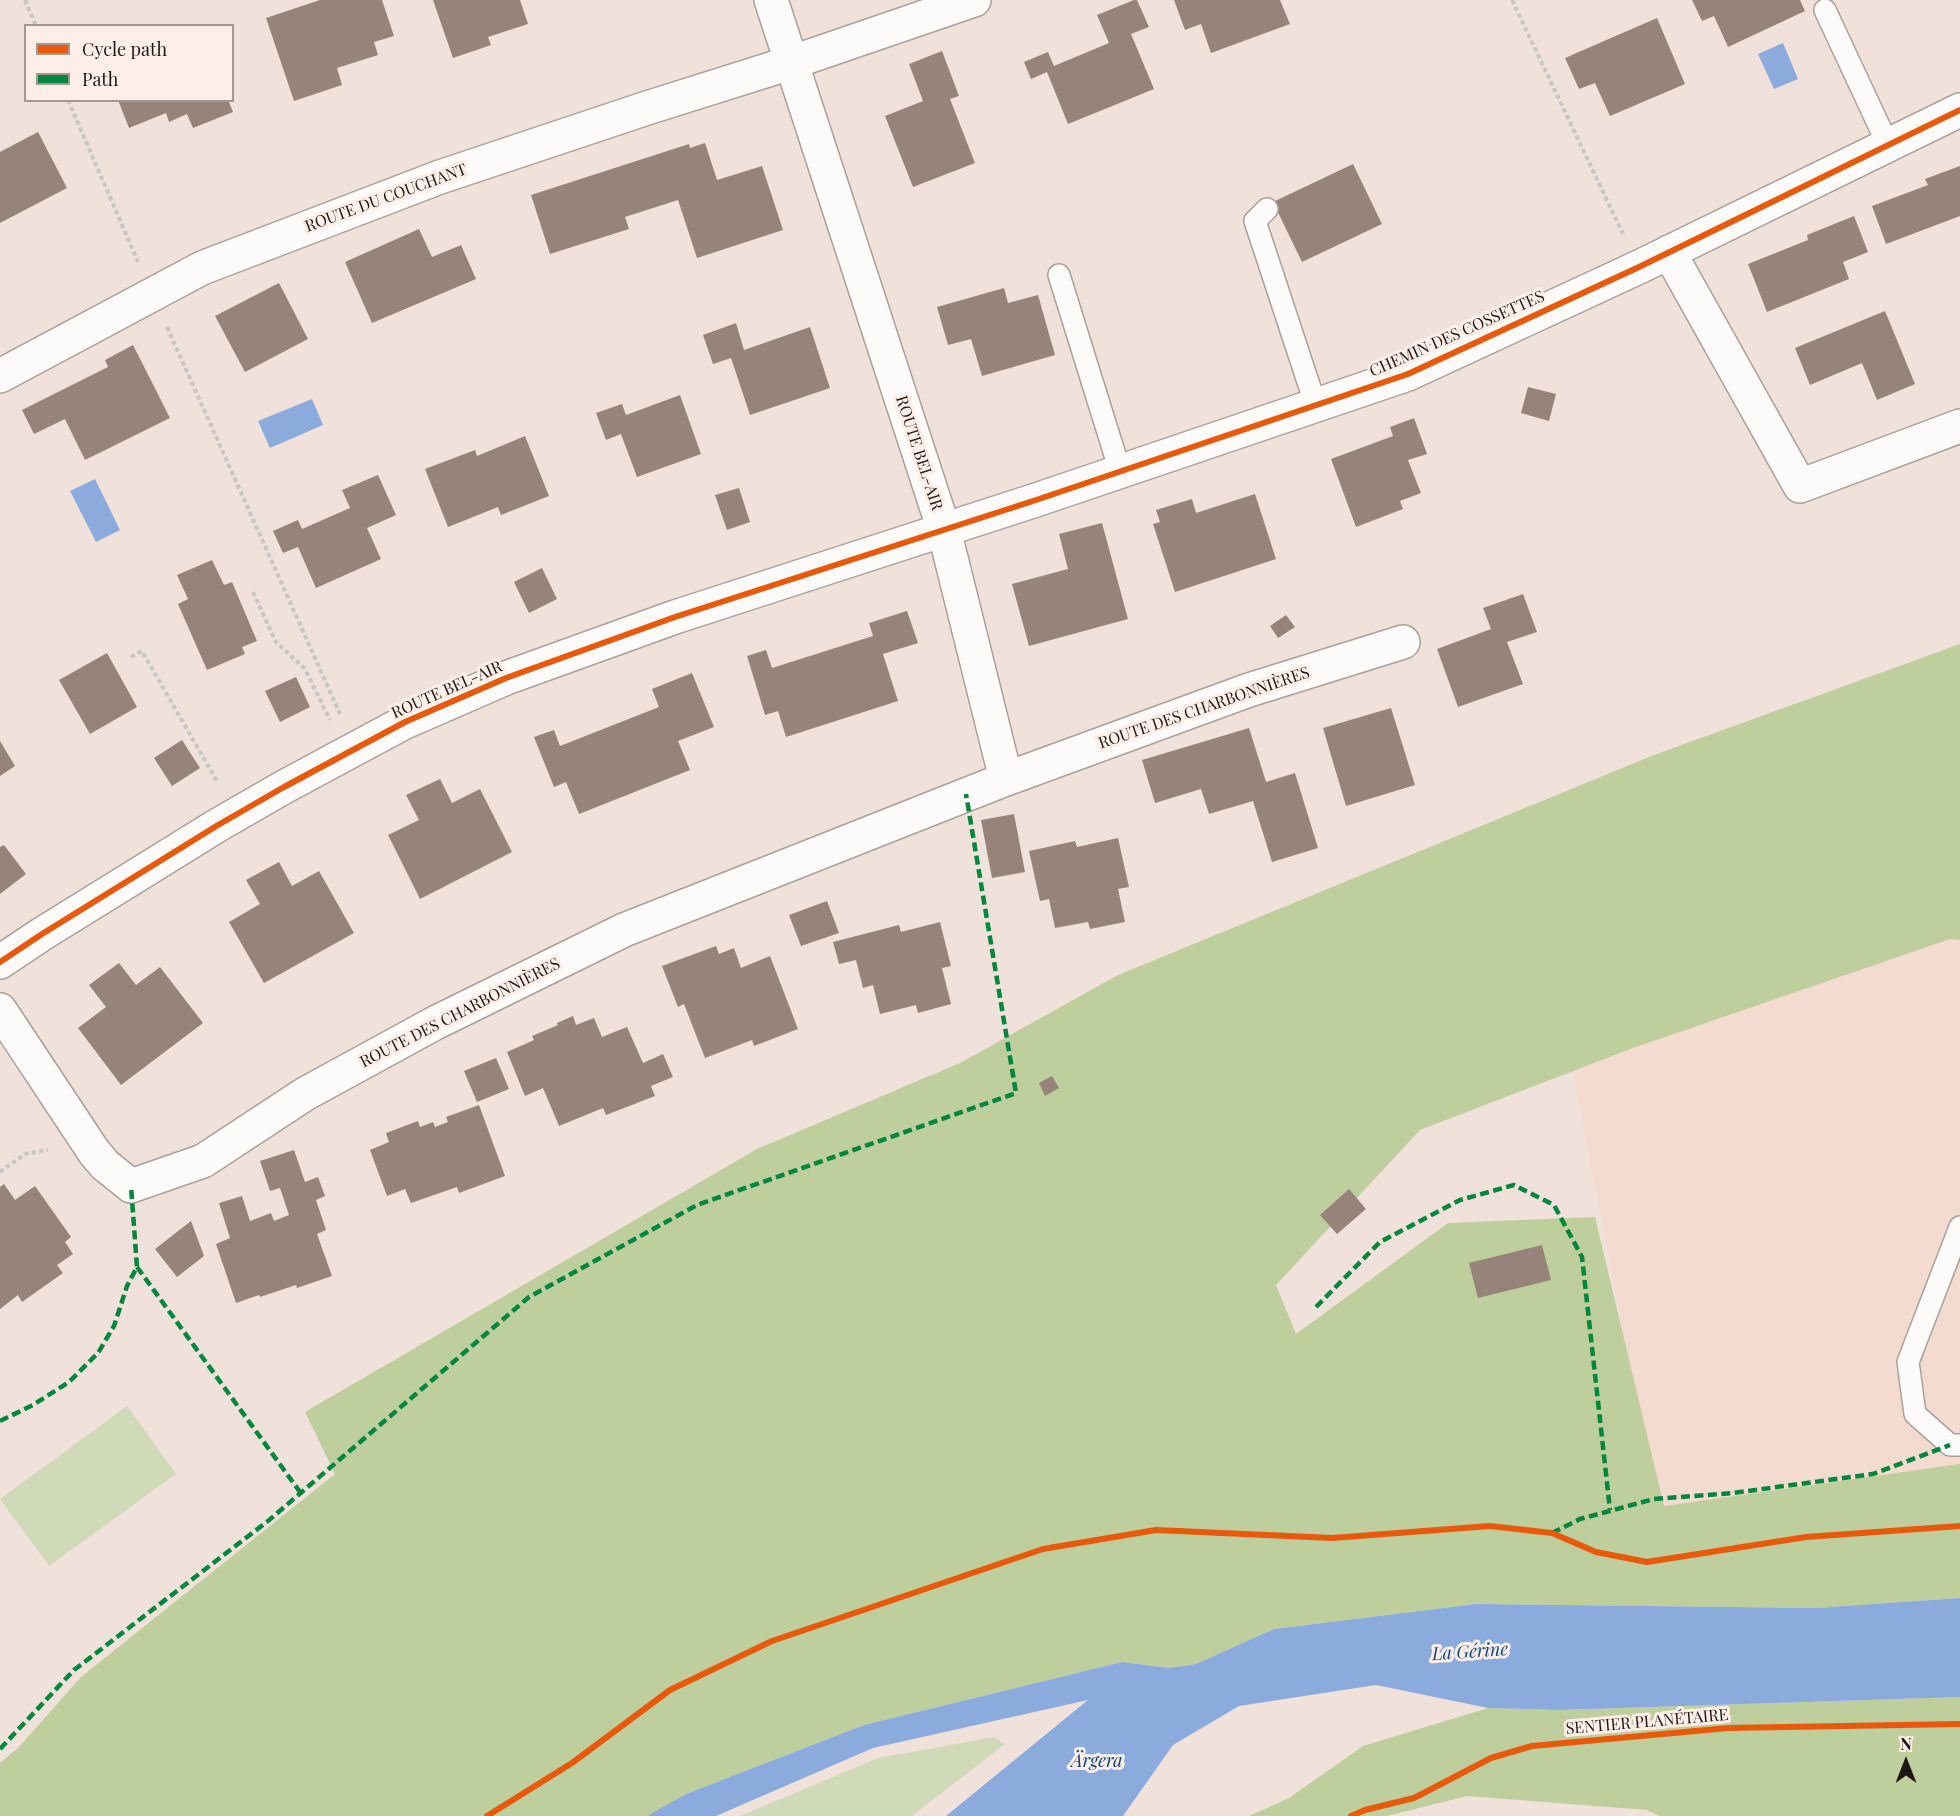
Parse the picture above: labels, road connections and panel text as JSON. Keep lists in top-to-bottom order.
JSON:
{
  "streets": {
    "street": [
      "ROUTE DU COUCHANT",
      "CHEMIN DES COSSETTES",
      "ROUTE BEL-AIR",
      "ROUTE DES CHARBONNIÈRES"
    ],
    "cycle path": ["SENTIER PLANÉTAIRE"]
  },
  "crossings": [
    ["ROUTE DU COUCHANT", "ROUTE BEL-AIR"],
    ["CHEMIN DES COSSETTES", "ROUTE BEL-AIR"]
  ],
  "water": ["La Gérine", "Ärgera"],
  "legend": ["Cycle path", "Path"],
  "north": "top"
}
